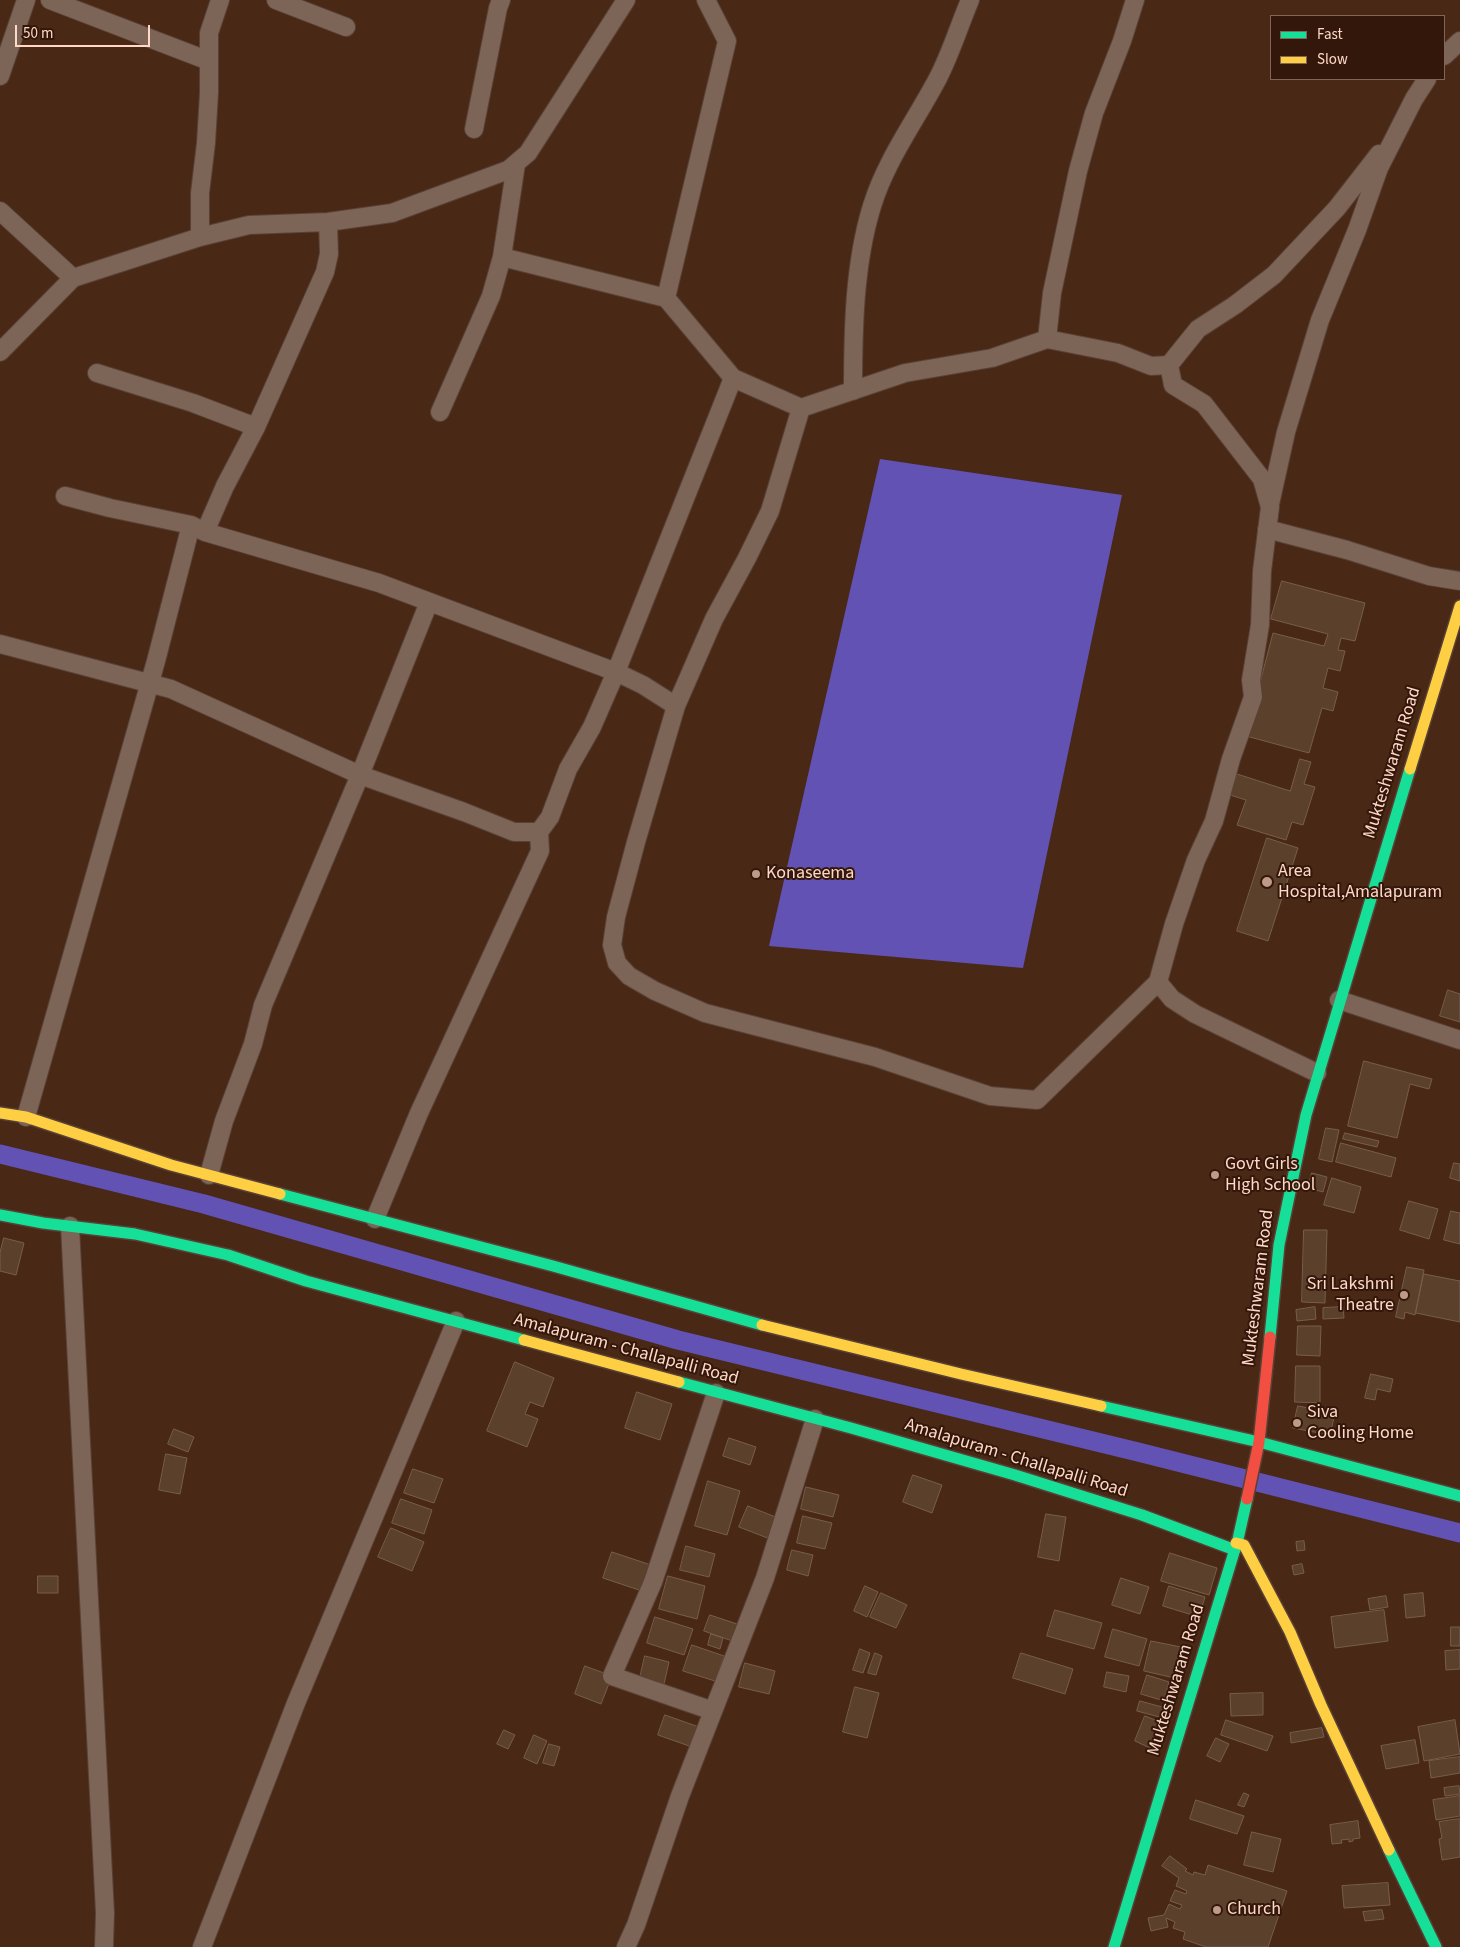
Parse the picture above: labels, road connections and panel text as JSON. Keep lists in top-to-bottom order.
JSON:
{
  "streets": {
    "main road": ["Mukteshwaram Road", "Amalapuram - Challapalli Road"]
  },
  "crossings": [
    ["Mukteshwaram Road", "Amalapuram - Challapalli Road"]
  ],
  "places": [
    "Konaseema",
    "Area Hospital,Amalapuram",
    "Govt Girls High School",
    "Sri Lakshmi Theatre",
    "Siva Cooling Home",
    "Church"
  ],
  "legend": ["Fast", "Slow"],
  "scale_bar": "50 m"
}
